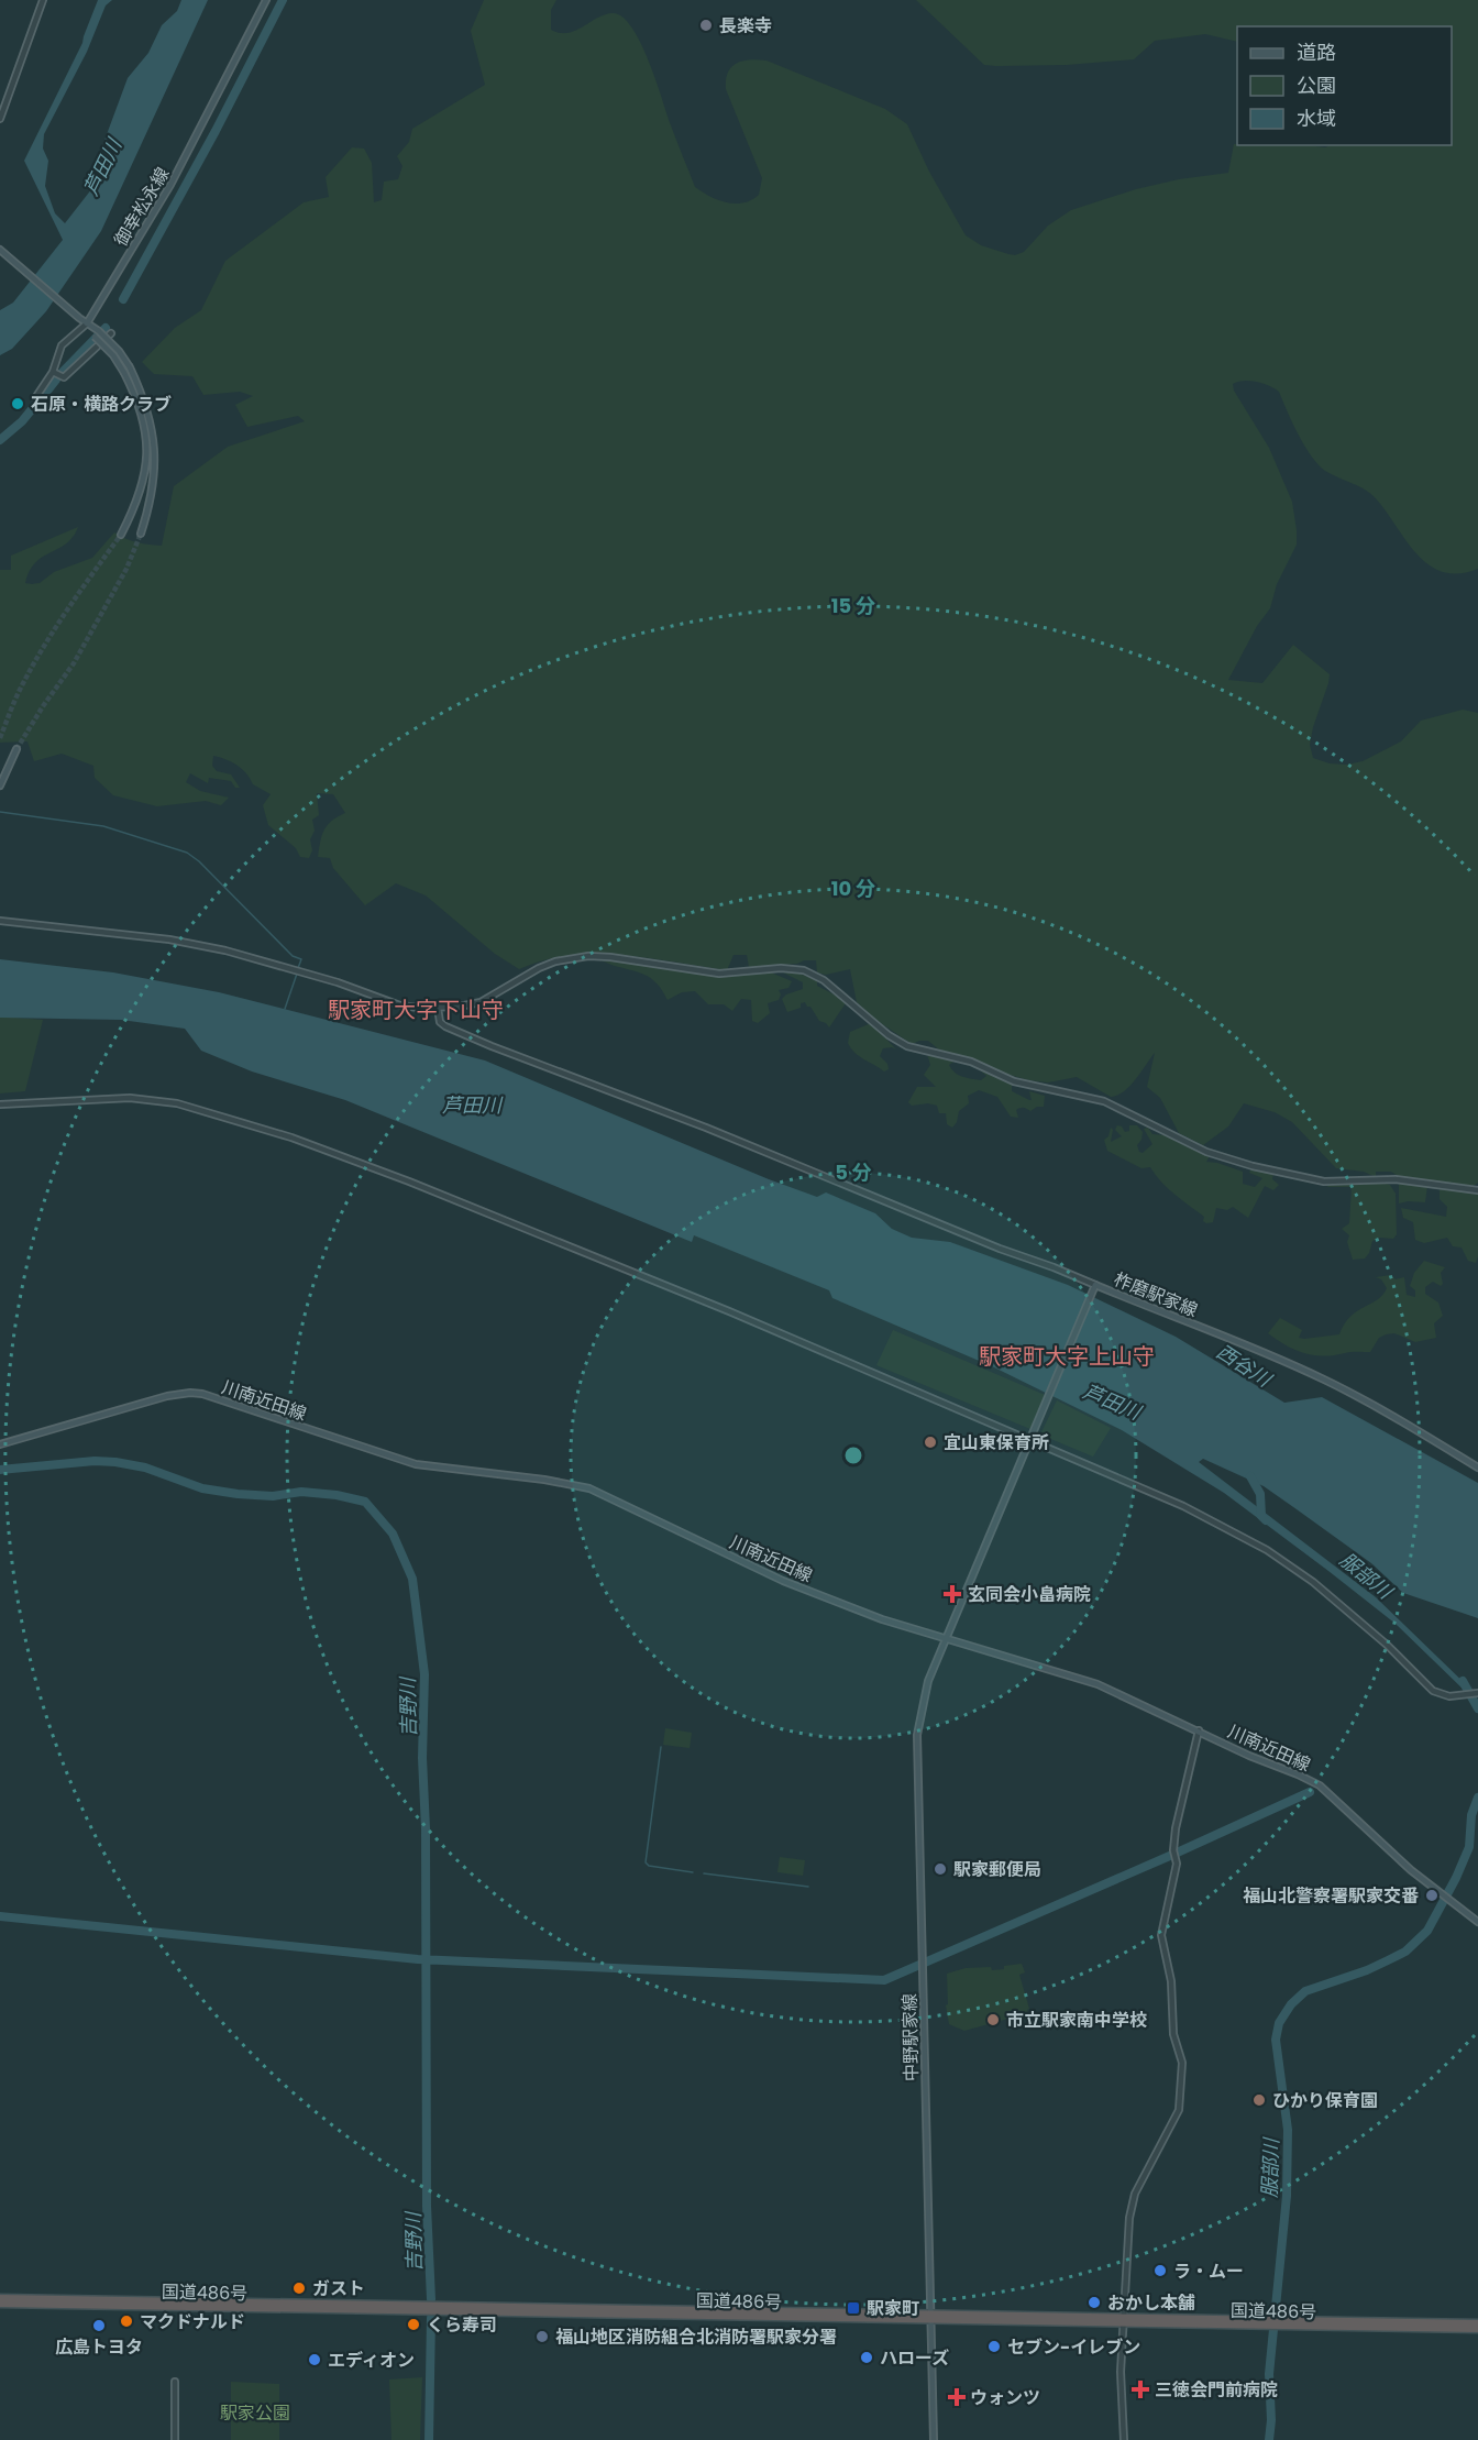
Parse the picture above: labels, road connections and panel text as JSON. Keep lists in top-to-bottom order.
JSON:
{
  "streets": {
    "highway": ["国道486号"],
    "main road": [
      "御幸松永線",
      "柞磨駅家線",
      "川南近田線",
      "中野駅家線"
    ]
  },
  "crossings": [
    ["柞磨駅家線", "川南近田線"],
    ["柞磨駅家線", "中野駅家線"],
    ["川南近田線", "中野駅家線"],
    ["中野駅家線", "国道486号"]
  ],
  "districts": ["駅家町大字下山守", "駅家町大字上山守"],
  "water": [
    "芦田川",
    "西谷川",
    "服部川",
    "吉野川"
  ],
  "parks": ["駅家公園"],
  "places": {
    "other": [
      "長楽寺",
      "石原・横路クラブ",
      "宜山東保育所",
      "駅家郵便局",
      "福山北警察署駅家交番",
      "市立駅家南中学校",
      "ひかり保育園",
      "ラ・ムー",
      "ガスト",
      "おかし本舗",
      "マクドナルド",
      "くら寿司",
      "広島トヨタ",
      "福山地区消防組合北消防署駅家分署",
      "セブン-イレブン",
      "ハローズ",
      "エディオン"
    ],
    "health": ["玄同会小畠病院", "三徳会門前病院", "ウォンツ"],
    "transit": ["駅家町"]
  },
  "legend": ["道路", "公園", "水域"],
  "rings": ["15 分", "10 分", "5 分"]
}
